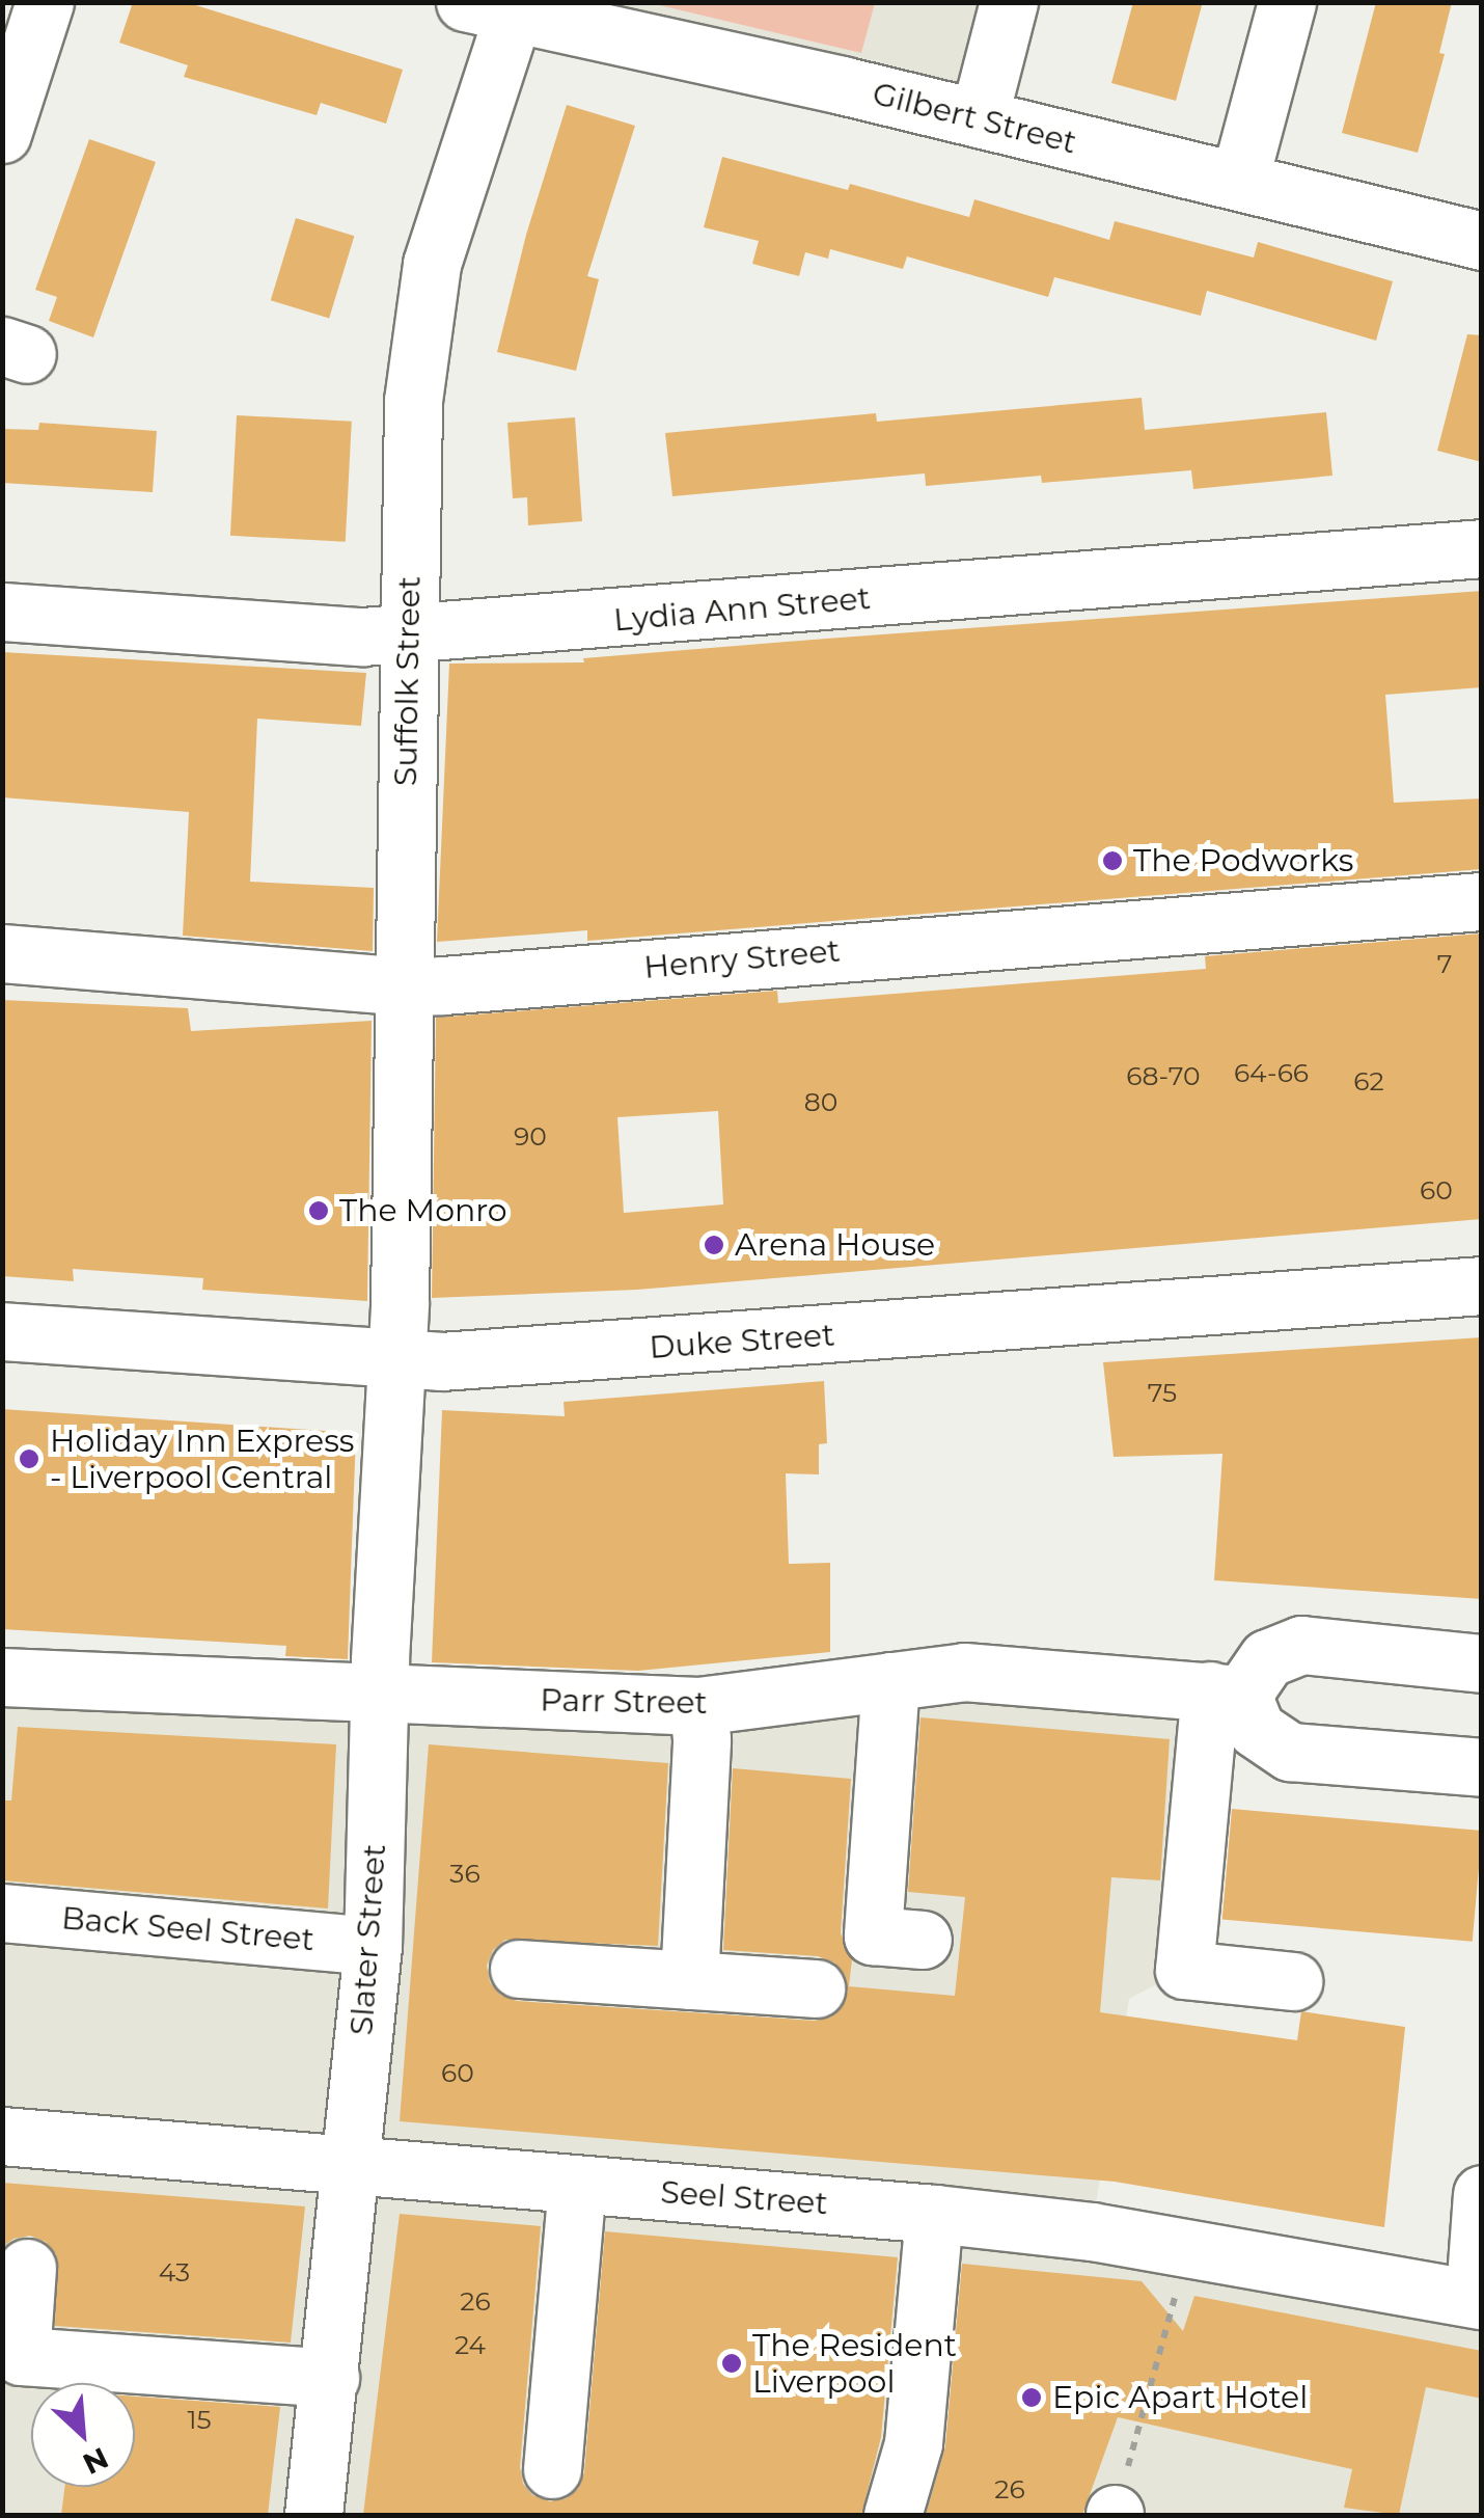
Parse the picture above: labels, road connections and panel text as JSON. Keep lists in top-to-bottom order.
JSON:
{
  "streets": {
    "street": [
      "Gilbert Street",
      "Lydia Ann Street",
      "Suffolk Street",
      "Henry Street",
      "Duke Street",
      "Parr Street",
      "Back Seel Street",
      "Slater Street",
      "Seel Street"
    ]
  },
  "crossings": [
    ["Gilbert Street", "Suffolk Street"],
    ["Lydia Ann Street", "Suffolk Street"],
    ["Suffolk Street", "Henry Street"],
    ["Suffolk Street", "Duke Street"],
    ["Suffolk Street", "Slater Street"],
    ["Duke Street", "Slater Street"],
    ["Parr Street", "Slater Street"],
    ["Back Seel Street", "Slater Street"],
    ["Slater Street", "Seel Street"]
  ],
  "places": [
    "The Podworks",
    "The Monro",
    "Arena House",
    "Holiday Inn Express - Liverpool Central",
    "The Resident Liverpool",
    "Epic Apart Hotel"
  ],
  "house_numbers": [
    "7",
    "64-66",
    "68-70",
    "62",
    "80",
    "90",
    "60",
    "75",
    "36",
    "60",
    "43",
    "26",
    "24",
    "15",
    "26"
  ],
  "north": "bottom right"
}
